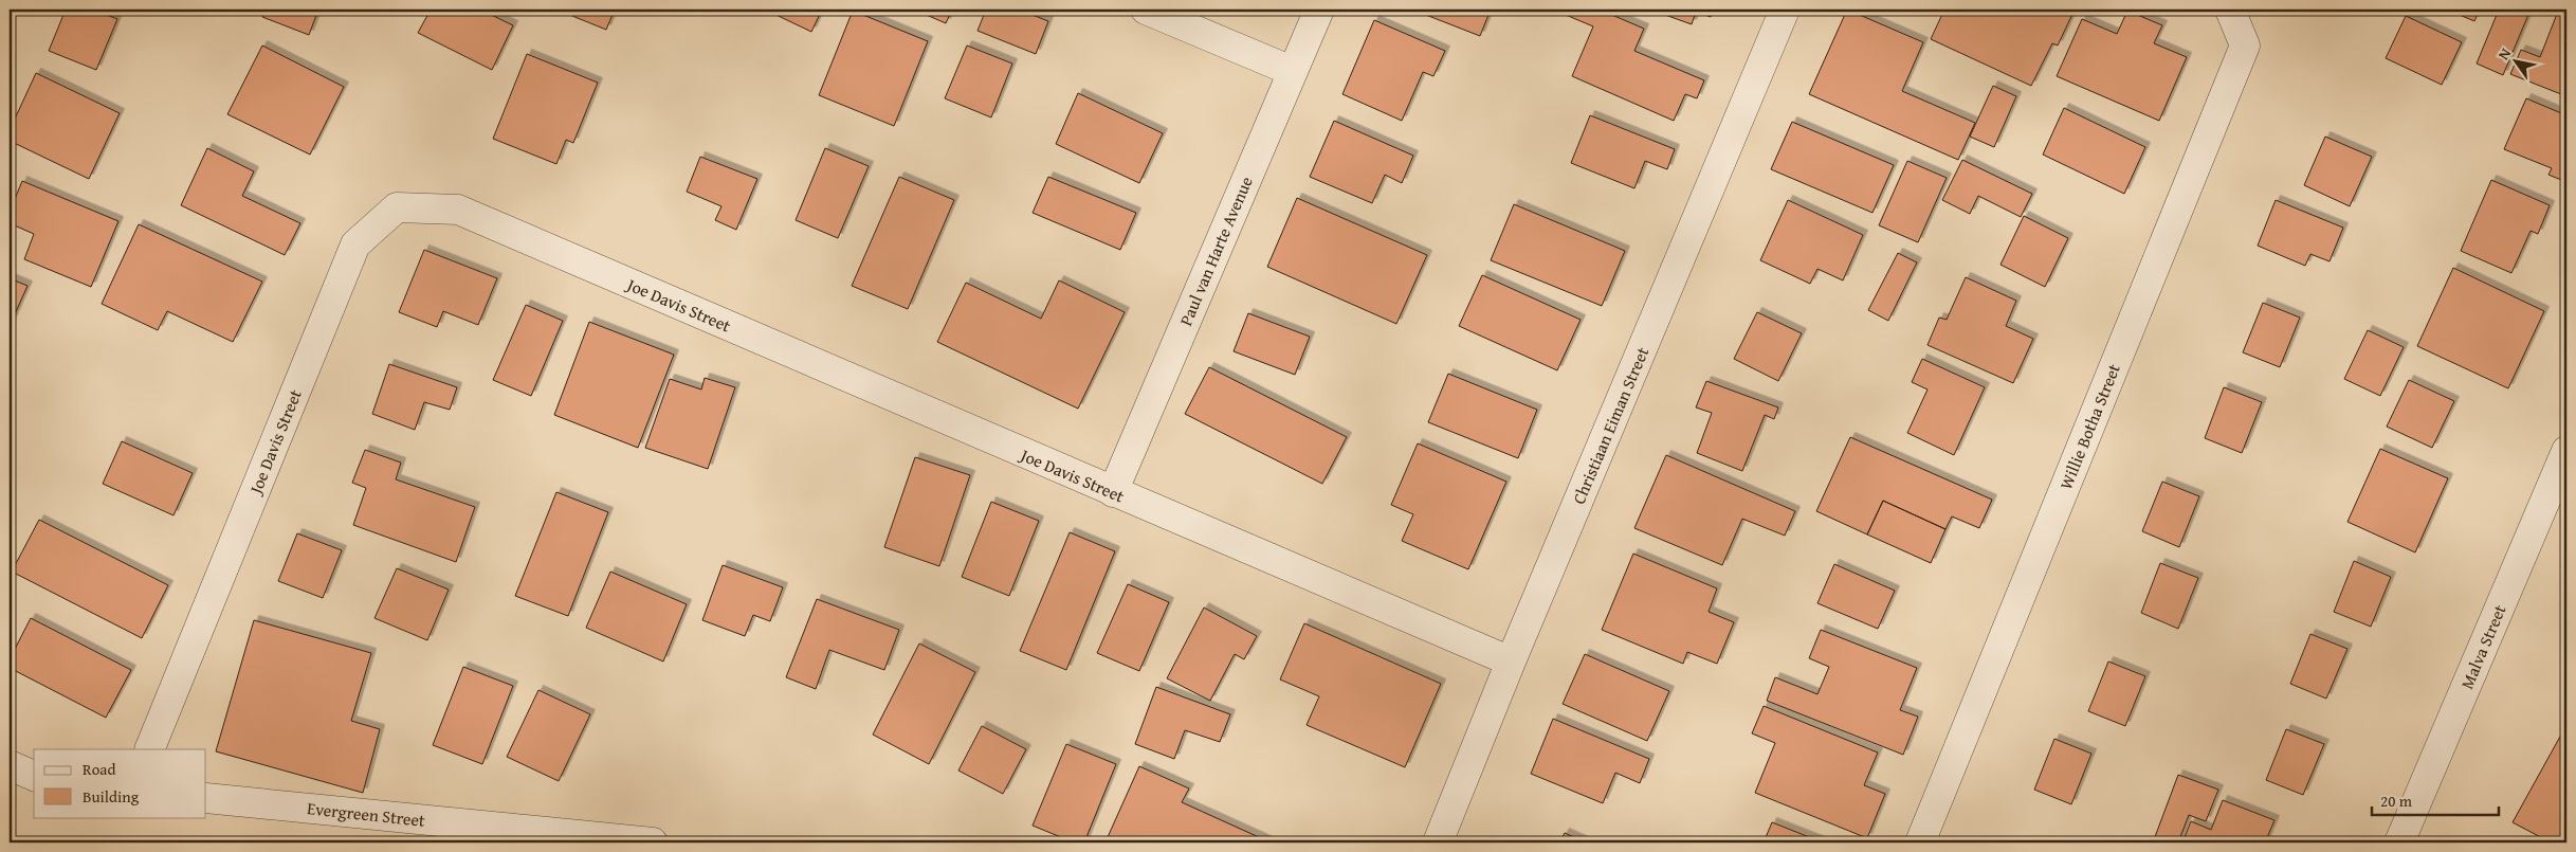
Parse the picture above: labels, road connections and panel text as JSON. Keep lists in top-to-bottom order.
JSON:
{
  "streets": {
    "street": [
      "Paul van Harte Avenue",
      "Joe Davis Street",
      "Christiaan Eiman Street",
      "Willie Botha Street",
      "Malva Street",
      "Evergreen Street"
    ]
  },
  "crossings": [
    ["Paul van Harte Avenue", "Joe Davis Street"],
    ["Joe Davis Street", "Christiaan Eiman Street"]
  ],
  "legend": ["Road", "Building"],
  "scale_bar": "20 m",
  "north": "top left"
}
